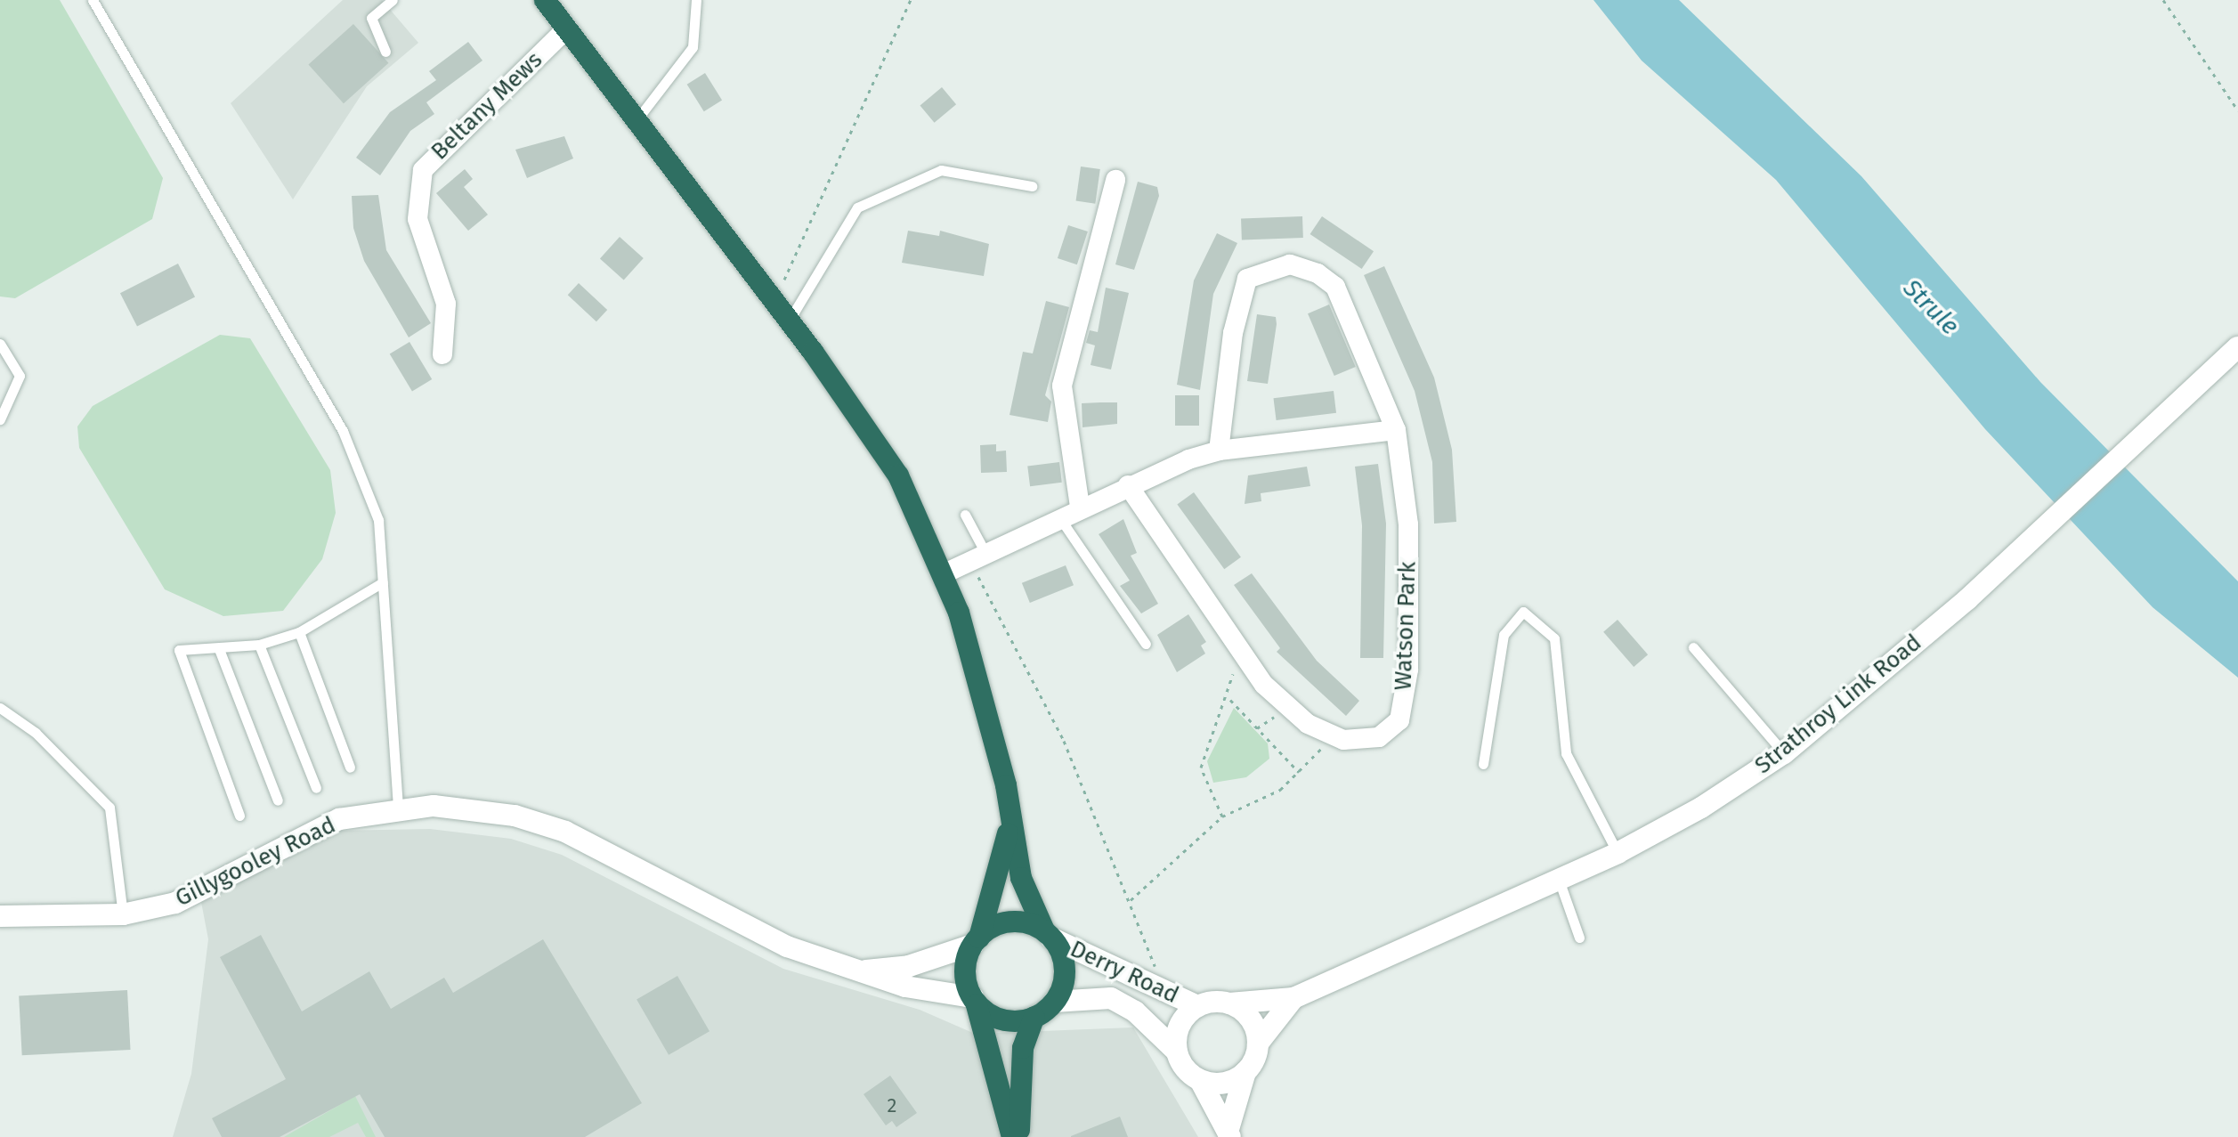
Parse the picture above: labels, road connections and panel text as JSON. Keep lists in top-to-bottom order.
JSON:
{
  "streets": {
    "main road": ["Strathroy Link Road", "Gillygooley Road", "Derry Road"],
    "street": ["Beltany Mews", "Watson Park"]
  },
  "crossings": [
    ["Strathroy Link Road", "Derry Road"],
    ["Gillygooley Road", "Derry Road"]
  ],
  "water": ["Strule"],
  "house_numbers": ["2"]
}
